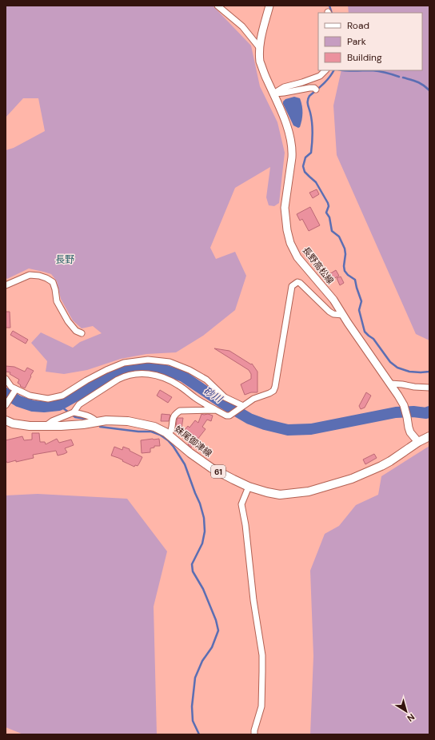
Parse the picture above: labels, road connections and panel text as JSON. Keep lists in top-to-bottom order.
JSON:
{
  "streets": {
    "main road": ["長野高松線", "妹尾御津線", "61"]
  },
  "crossings": [
    ["長野高松線", "妹尾御津線"]
  ],
  "districts": ["長野"],
  "water": ["砂川"],
  "legend": ["Road", "Park", "Building"],
  "north": "bottom right"
}
